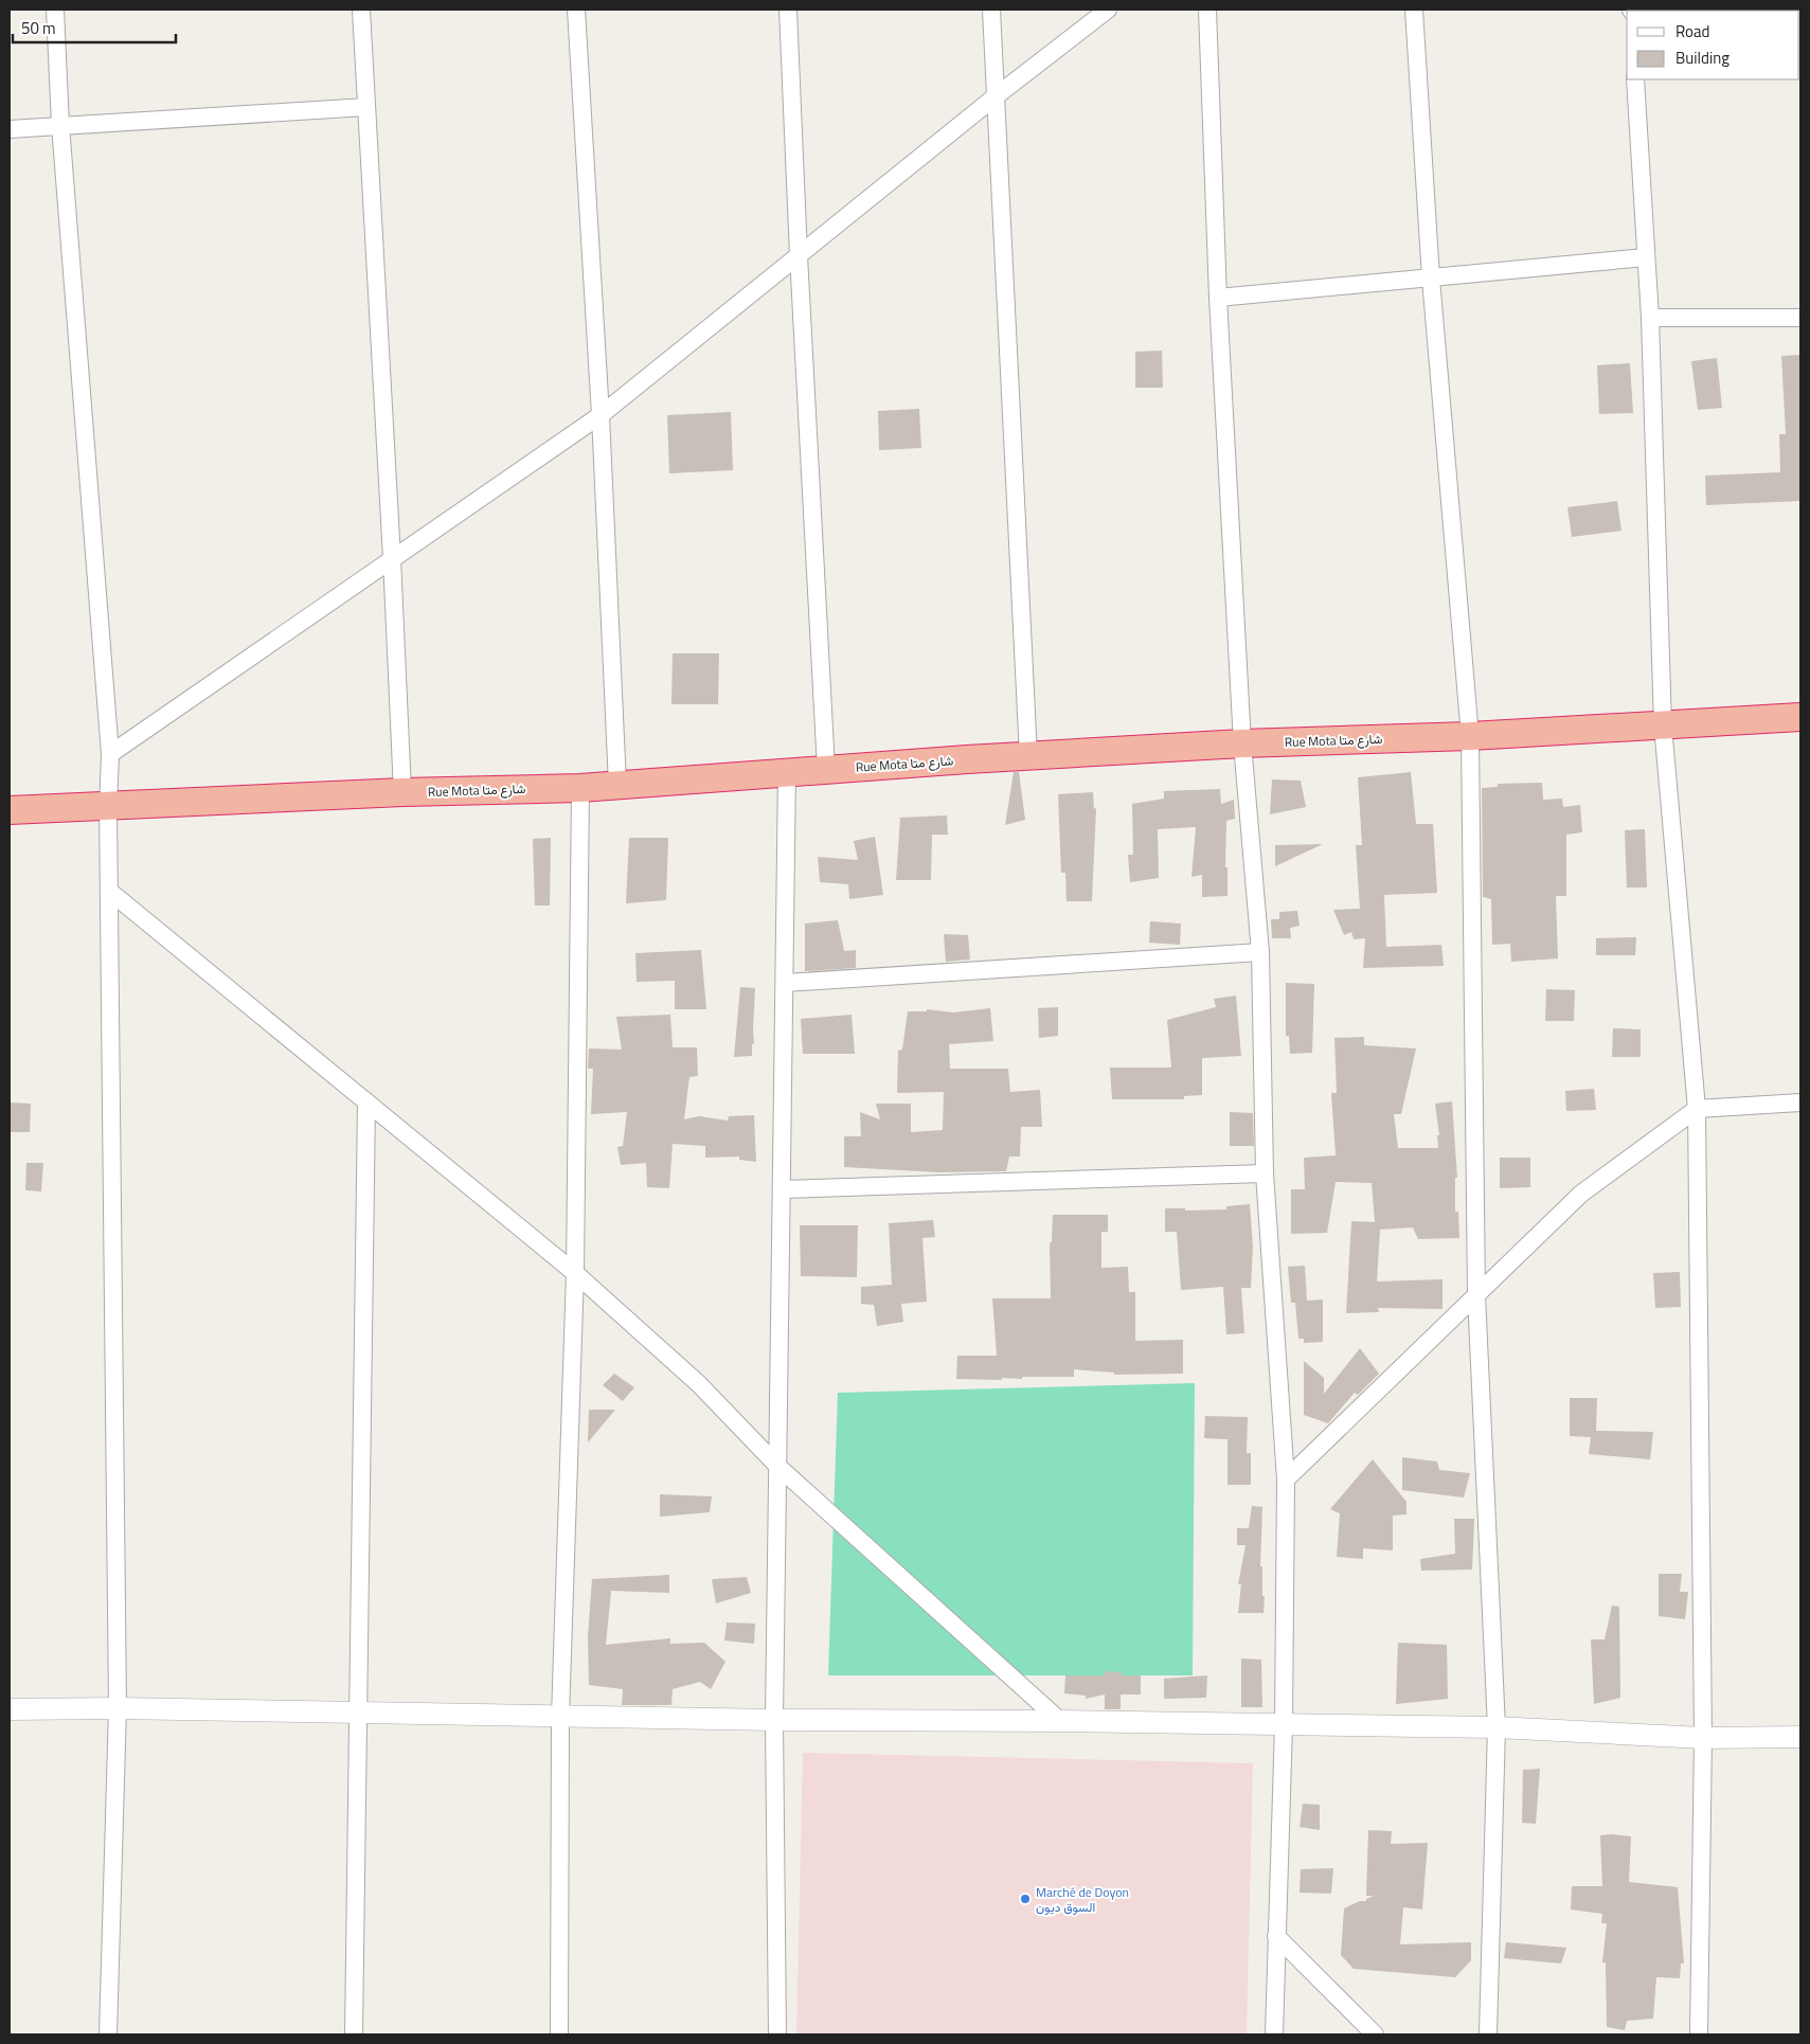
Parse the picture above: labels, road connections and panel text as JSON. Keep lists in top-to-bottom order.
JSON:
{
  "streets": {
    "highway": ["Rue Mota شارع متا"]
  },
  "places": ["Marché de Doyon السوق ديون"],
  "legend": ["Road", "Building"],
  "scale_bar": "50 m"
}
